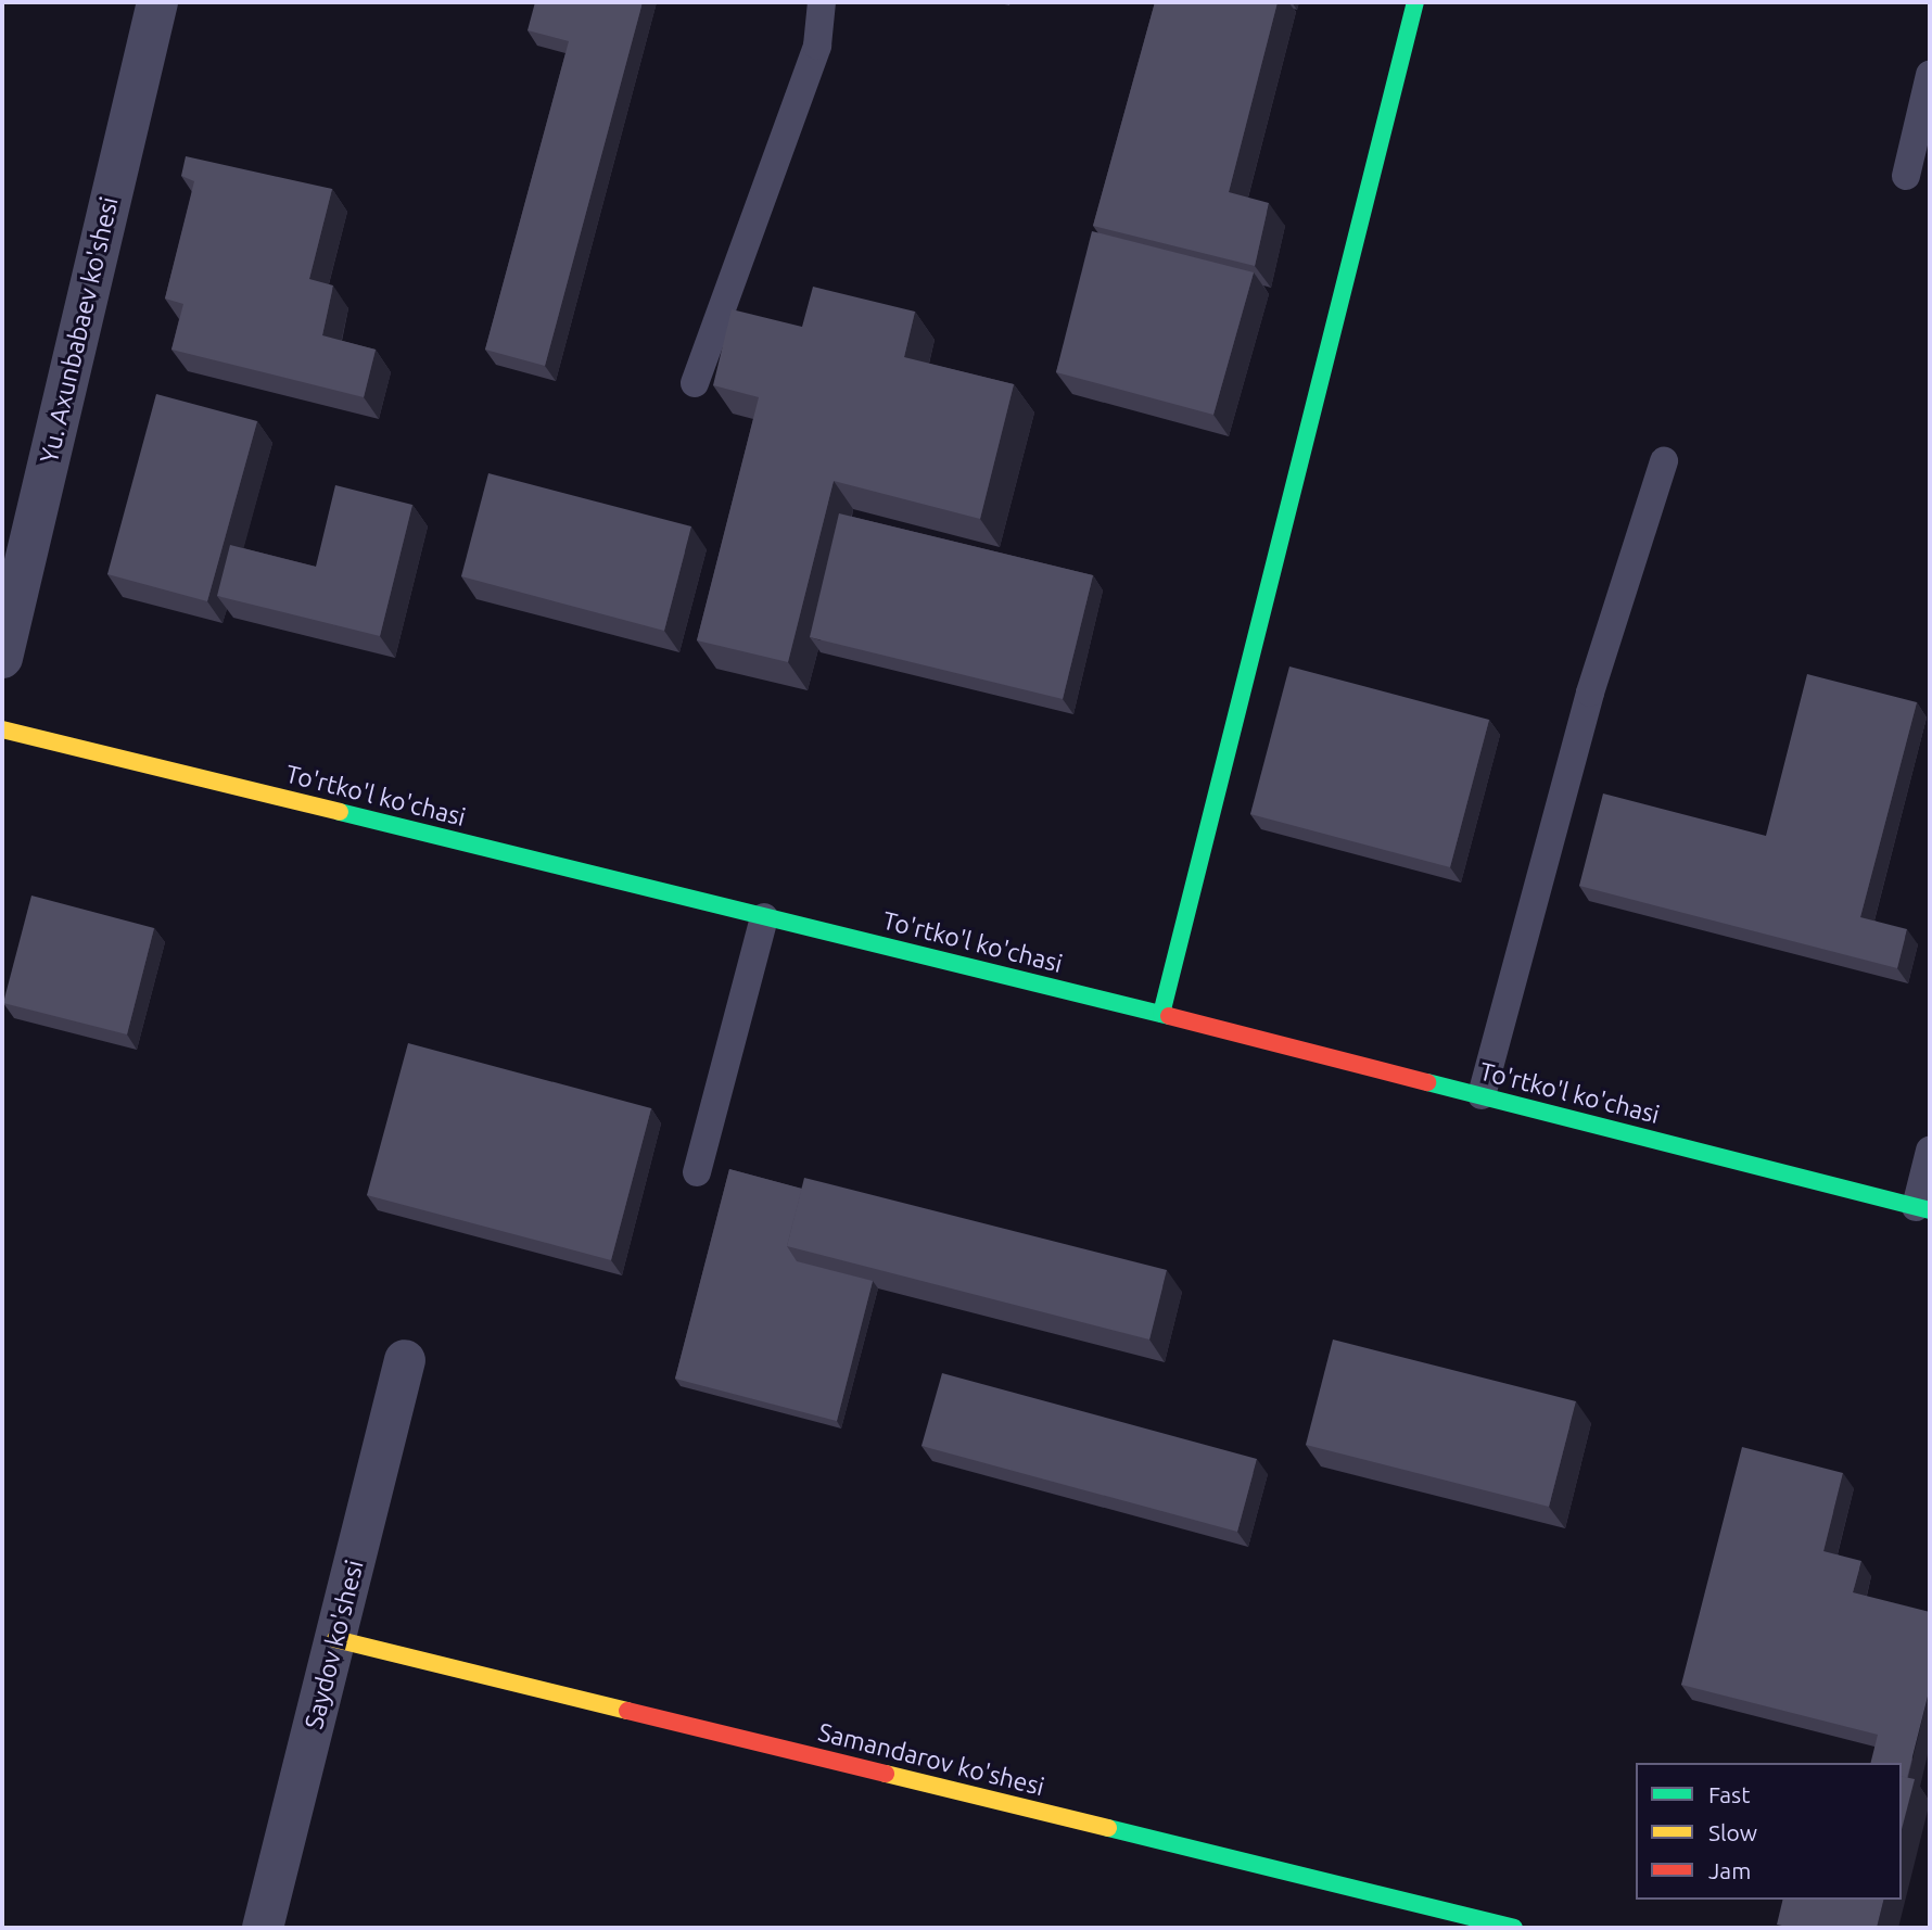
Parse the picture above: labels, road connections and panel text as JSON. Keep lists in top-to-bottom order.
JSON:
{
  "streets": {
    "street": [
      "Yu. Axunbabaev ko'shesi",
      "To'rtko'l ko'chasi",
      "Saydov ko'shesi",
      "Samandarov ko'shesi"
    ]
  },
  "crossings": [
    ["Saydov ko'shesi", "Samandarov ko'shesi"]
  ],
  "legend": ["Fast", "Slow", "Jam"]
}
